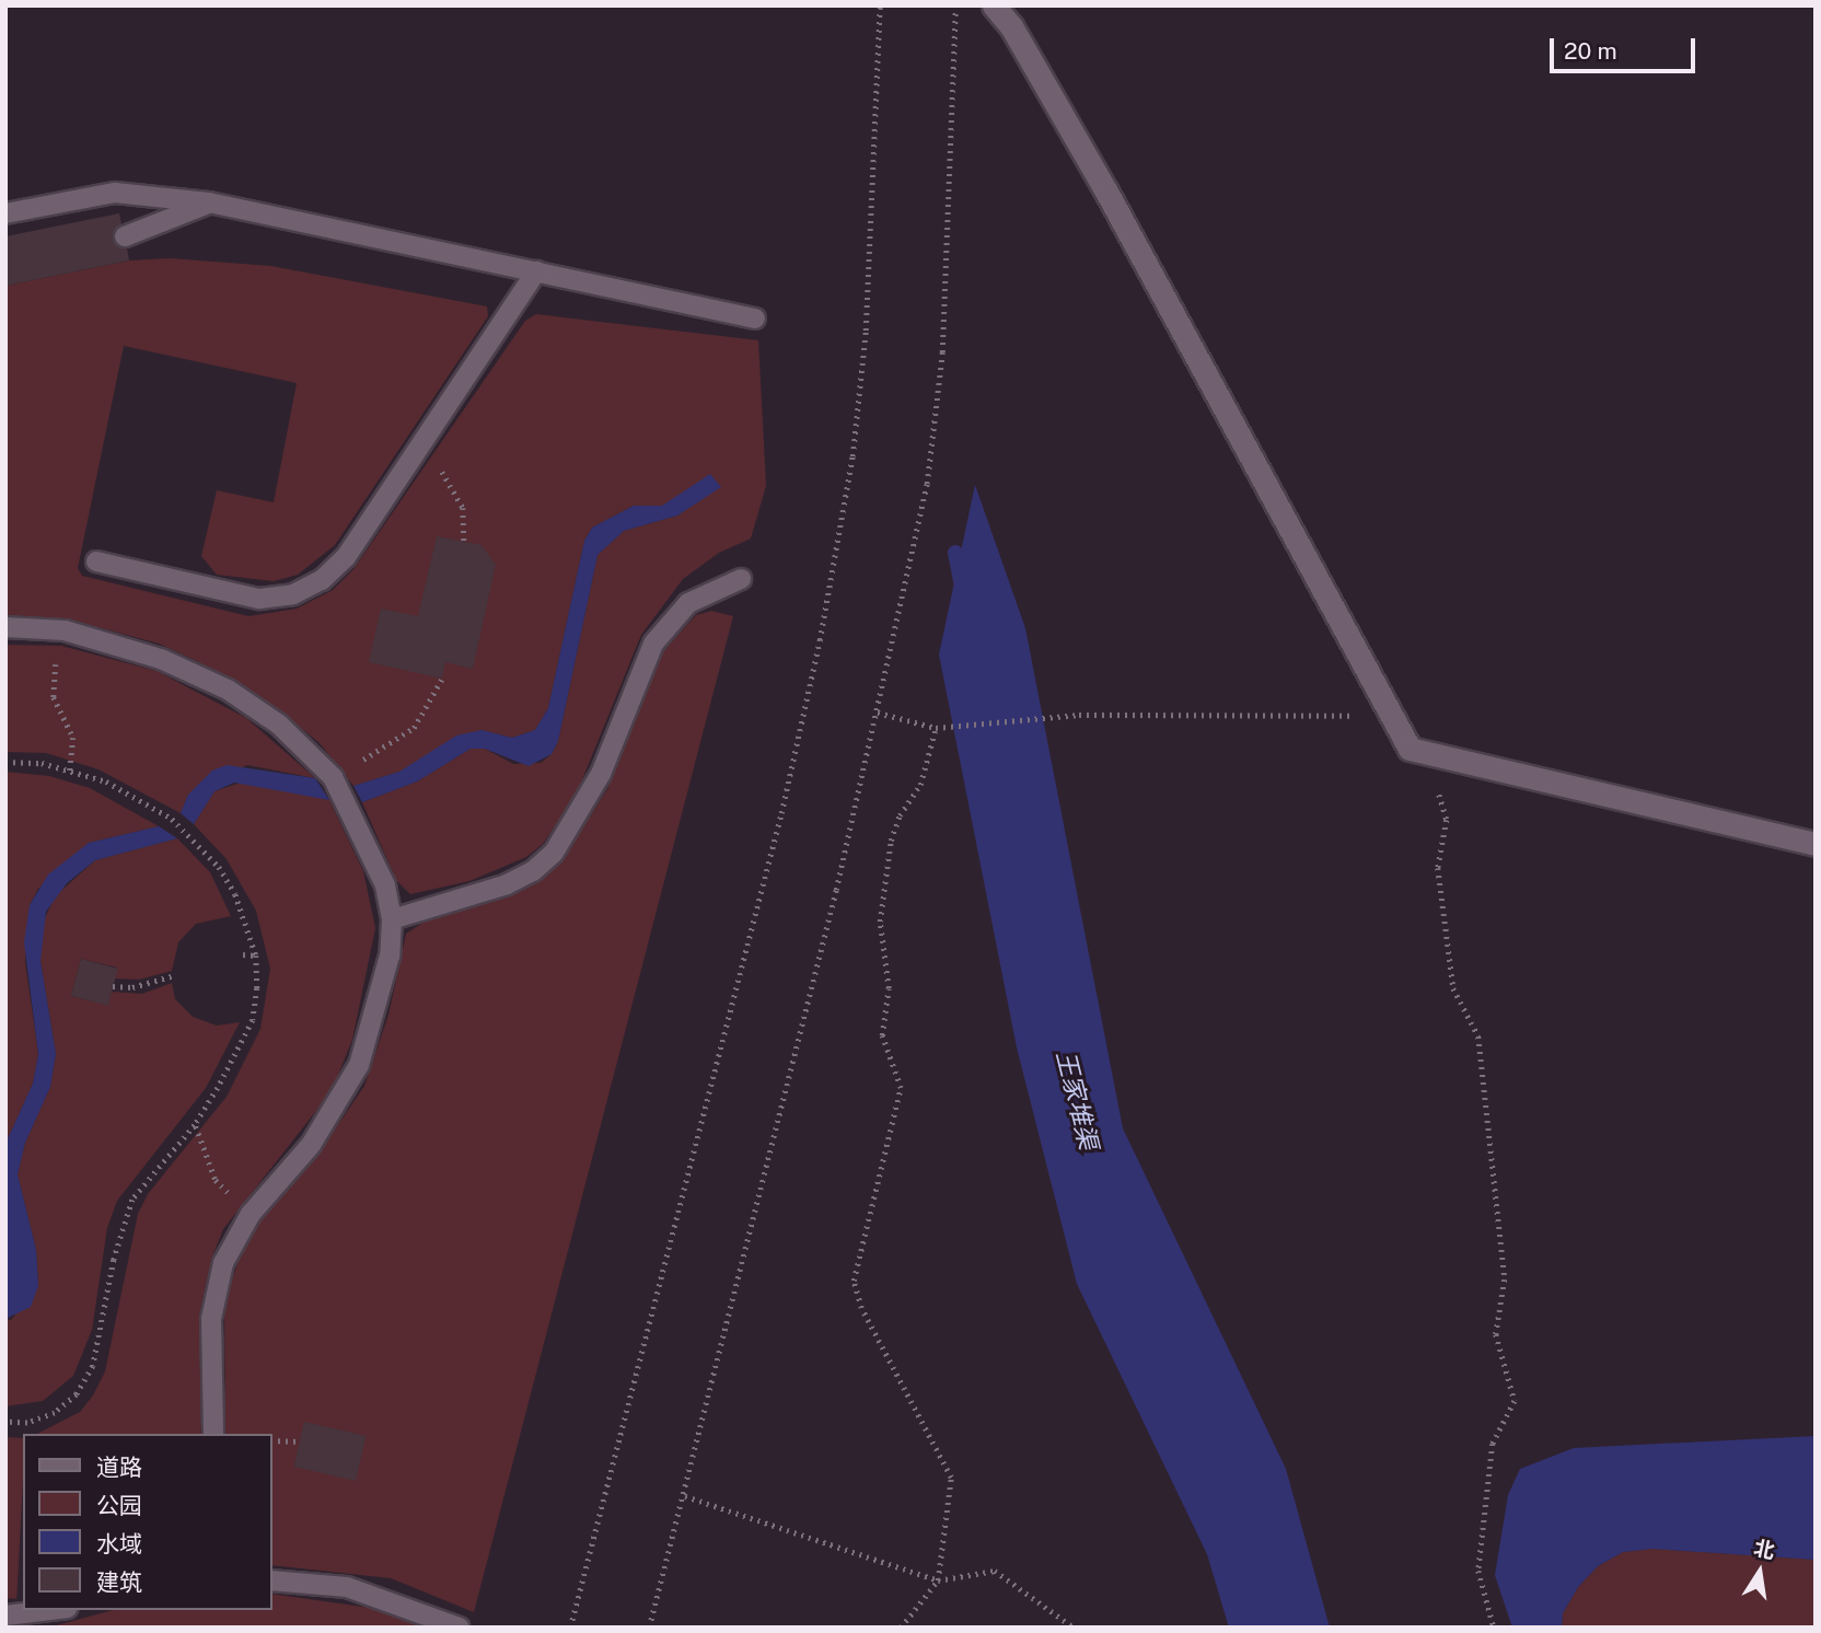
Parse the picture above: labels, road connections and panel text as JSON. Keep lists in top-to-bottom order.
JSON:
{
  "water": ["王家堆渠"],
  "legend": [
    "道路",
    "公园",
    "水域",
    "建筑"
  ],
  "scale_bar": "20 m",
  "north": "top"
}
